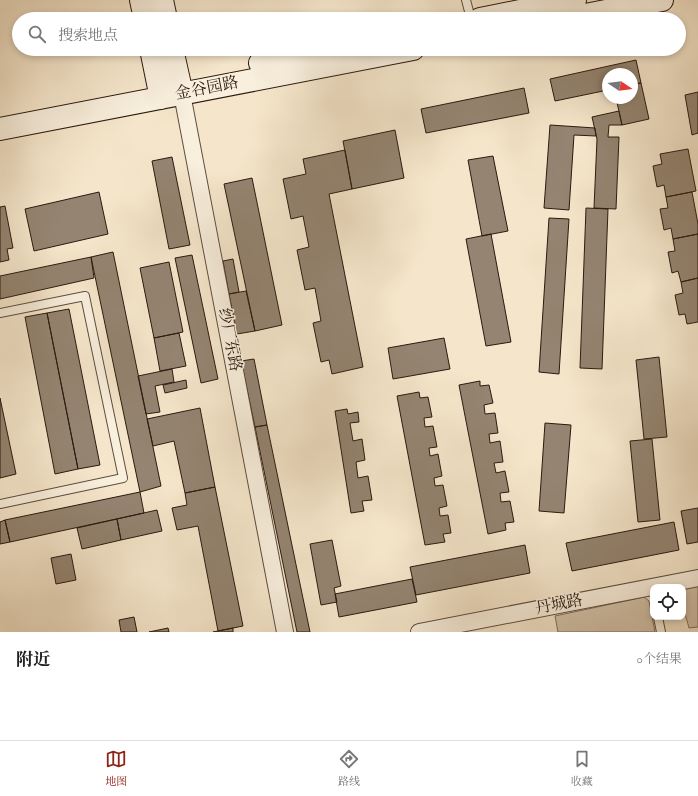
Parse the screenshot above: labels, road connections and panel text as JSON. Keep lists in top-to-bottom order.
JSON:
{
  "streets": {
    "main road": ["金谷园路", "纱厂东路"],
    "street": ["丹城路"]
  },
  "crossings": [
    ["金谷园路", "纱厂东路"]
  ],
  "north": "right",
  "page": {
    "search": "搜索地点",
    "heading": ["附近", "0个结果"],
    "nav": ["地图", "路线", "收藏"]
  }
}
